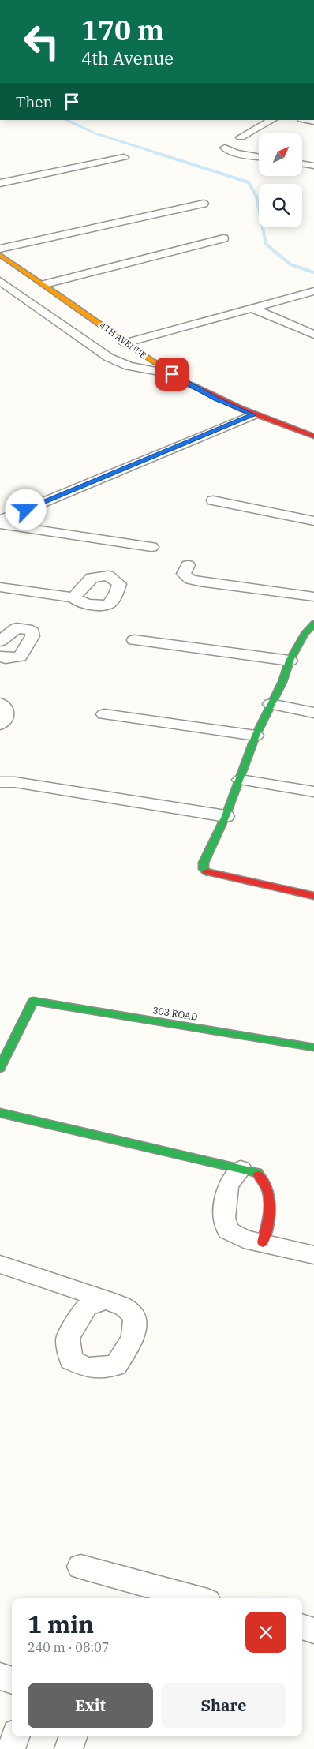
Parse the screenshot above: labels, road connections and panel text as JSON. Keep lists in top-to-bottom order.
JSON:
{
  "streets": {
    "street": ["4TH AVENUE", "303 ROAD"]
  },
  "north": "top right",
  "page": {
    "turn": ["170 m", "4th Avenue"],
    "then": "Then",
    "heading": ["1 min", "240 m · 08:07"],
    "buttons": ["Exit", "Share"]
  }
}
